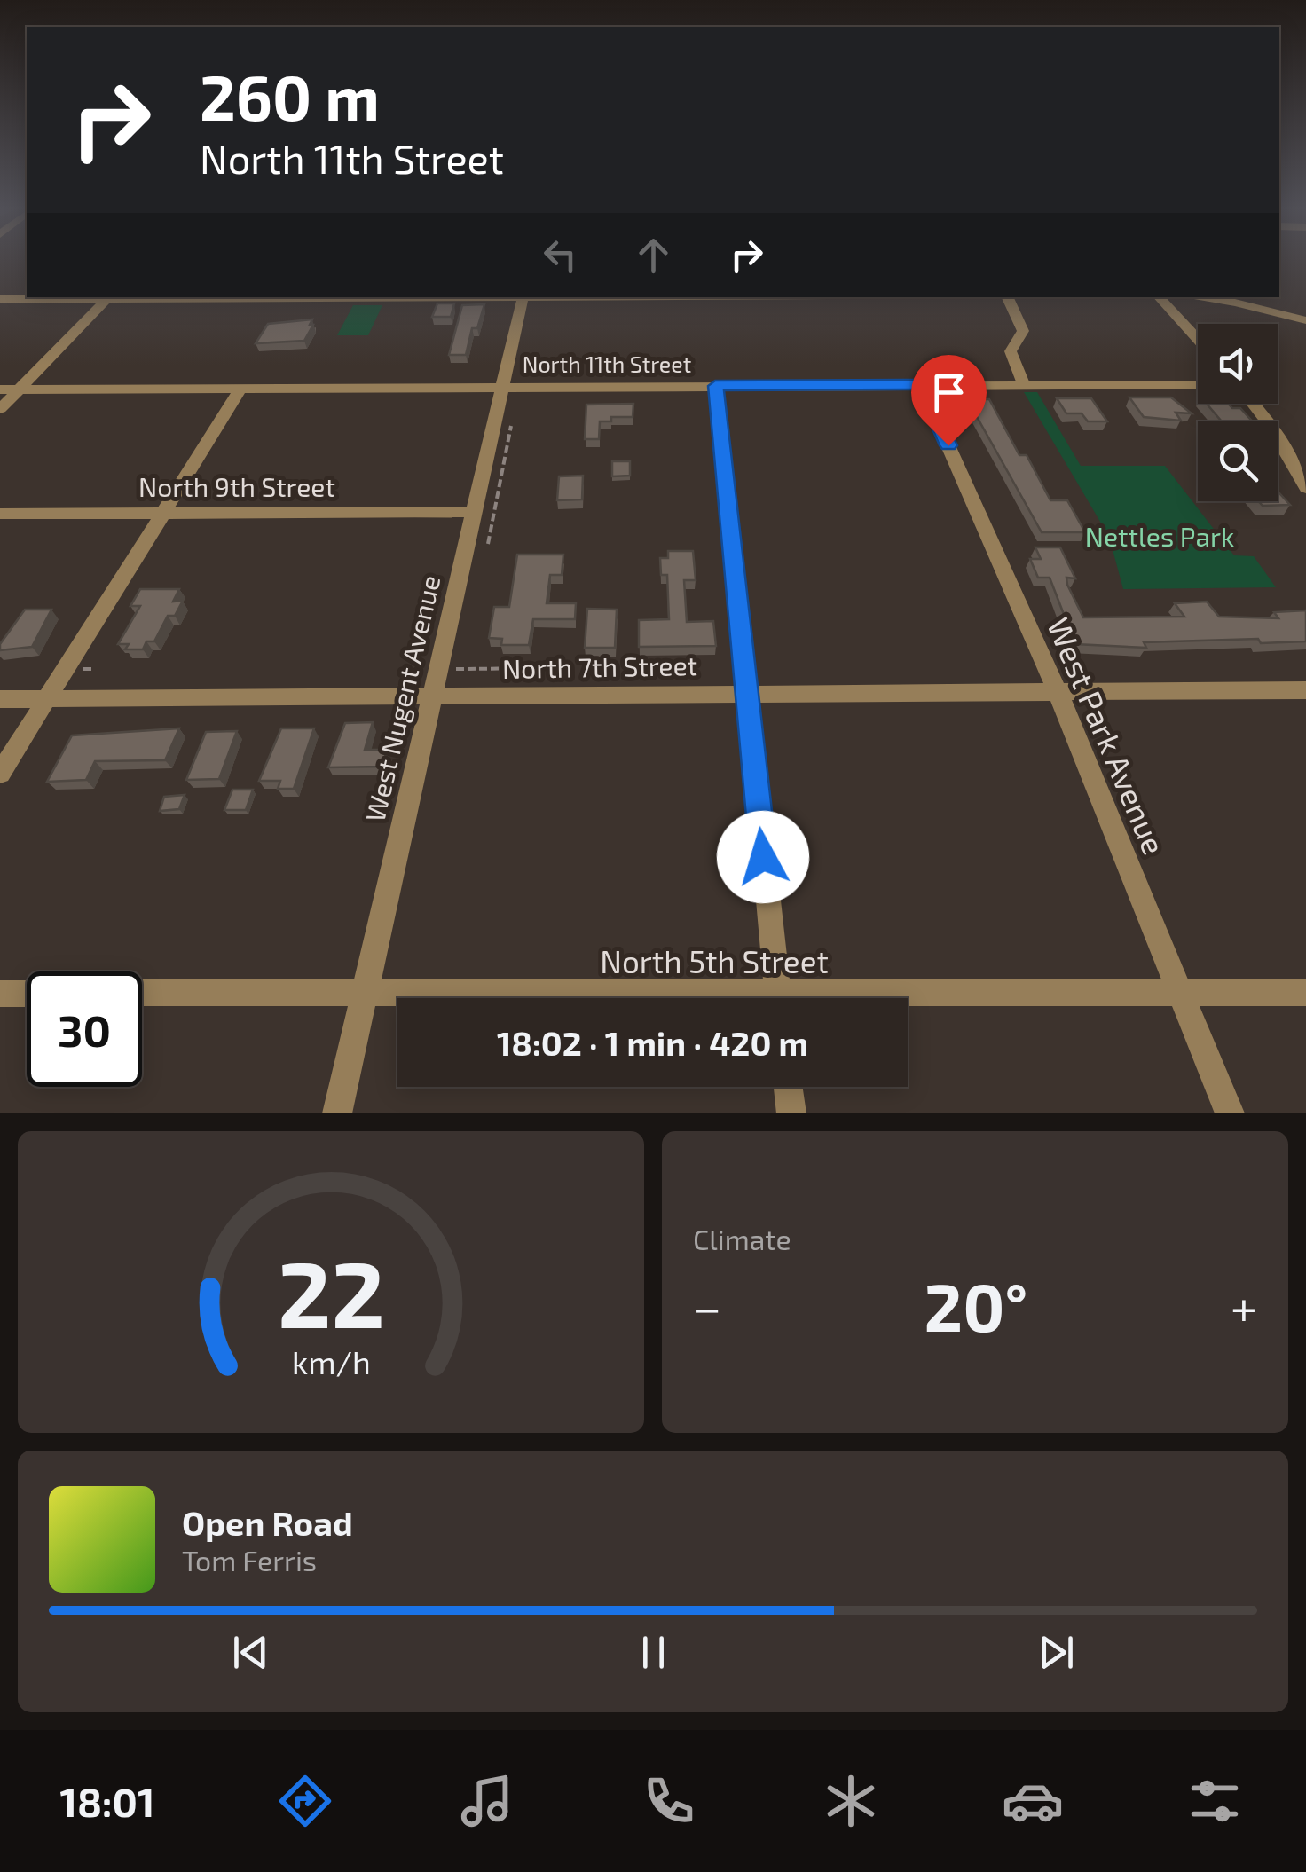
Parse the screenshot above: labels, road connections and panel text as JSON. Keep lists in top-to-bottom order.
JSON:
{
  "streets": {
    "street": [
      "North 11th Street",
      "North 9th Street",
      "North 7th Street",
      "West Nugent Avenue",
      "West Park Avenue",
      "North 5th Street"
    ]
  },
  "crossings": [
    ["North 11th Street", "West Nugent Avenue"],
    ["North 11th Street", "West Park Avenue"],
    ["North 9th Street", "West Nugent Avenue"],
    ["North 7th Street", "West Nugent Avenue"],
    ["North 7th Street", "West Park Avenue"],
    ["West Nugent Avenue", "North 5th Street"],
    ["West Park Avenue", "North 5th Street"]
  ],
  "parks": ["Nettles Park"],
  "page": {
    "turn": ["260 m", "North 11th Street"],
    "limit": "30",
    "trip": "18:02 · 1 min · 420 m",
    "tile": "Climate",
    "heat": ["−", "20°", "+"],
    "song": ["Open Road", "Tom Ferris"],
    "tabs": "18:01",
    "gauge": ["22", "km/h"]
  }
}
